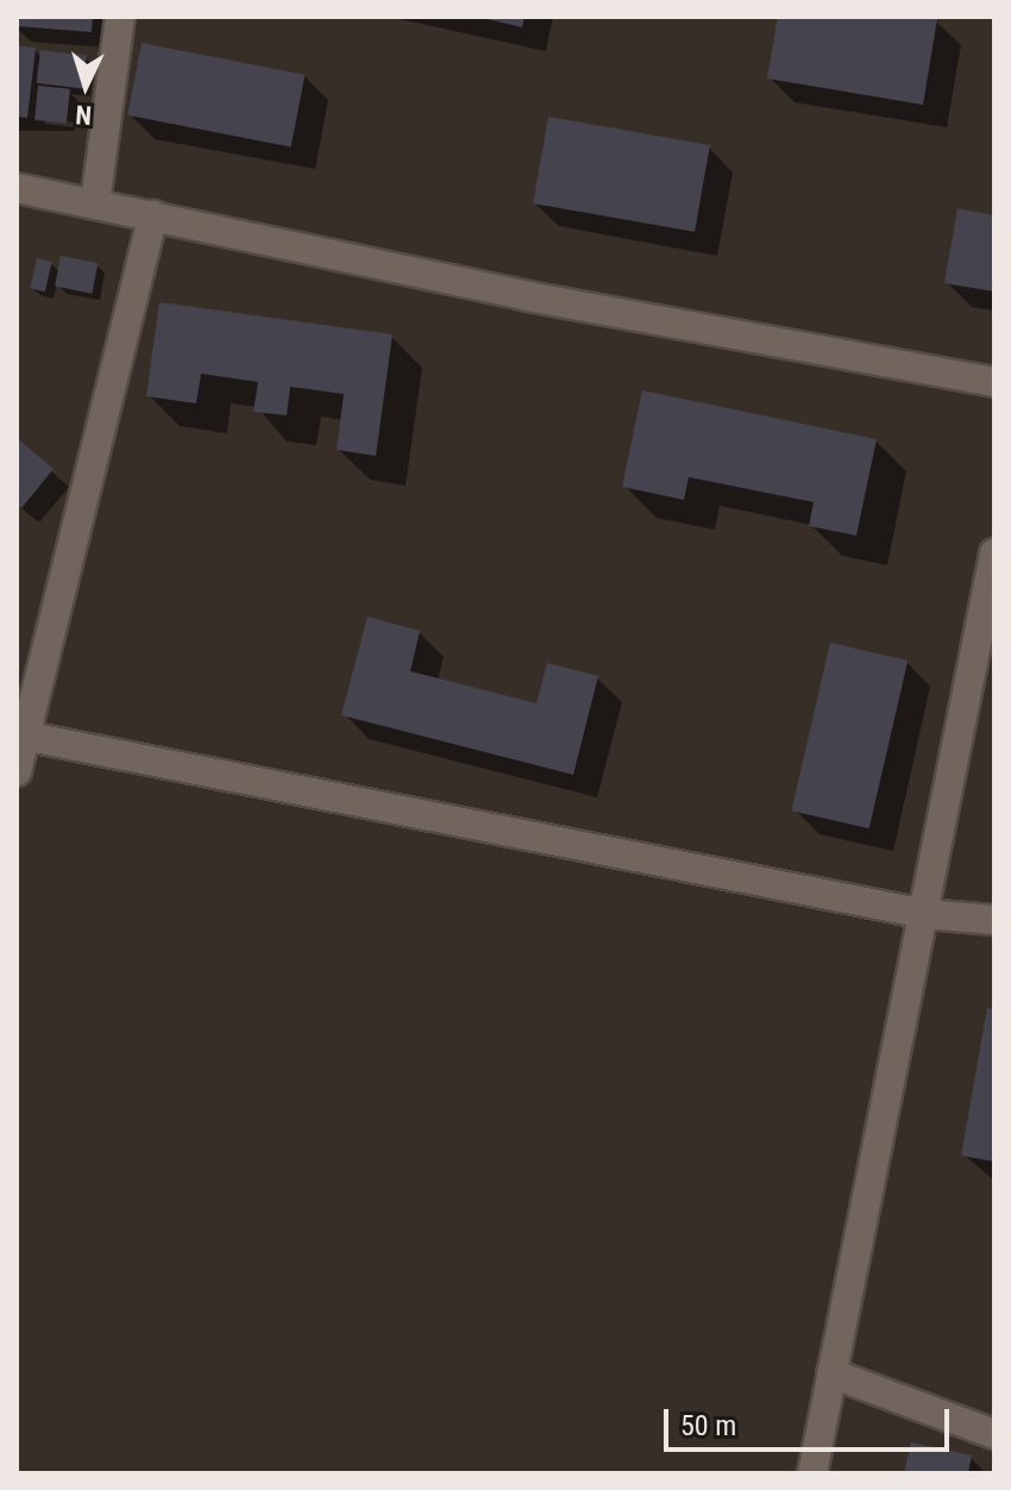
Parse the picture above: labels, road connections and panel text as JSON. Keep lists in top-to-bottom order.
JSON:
{
  "scale_bar": "50 m",
  "north": "bottom"
}
